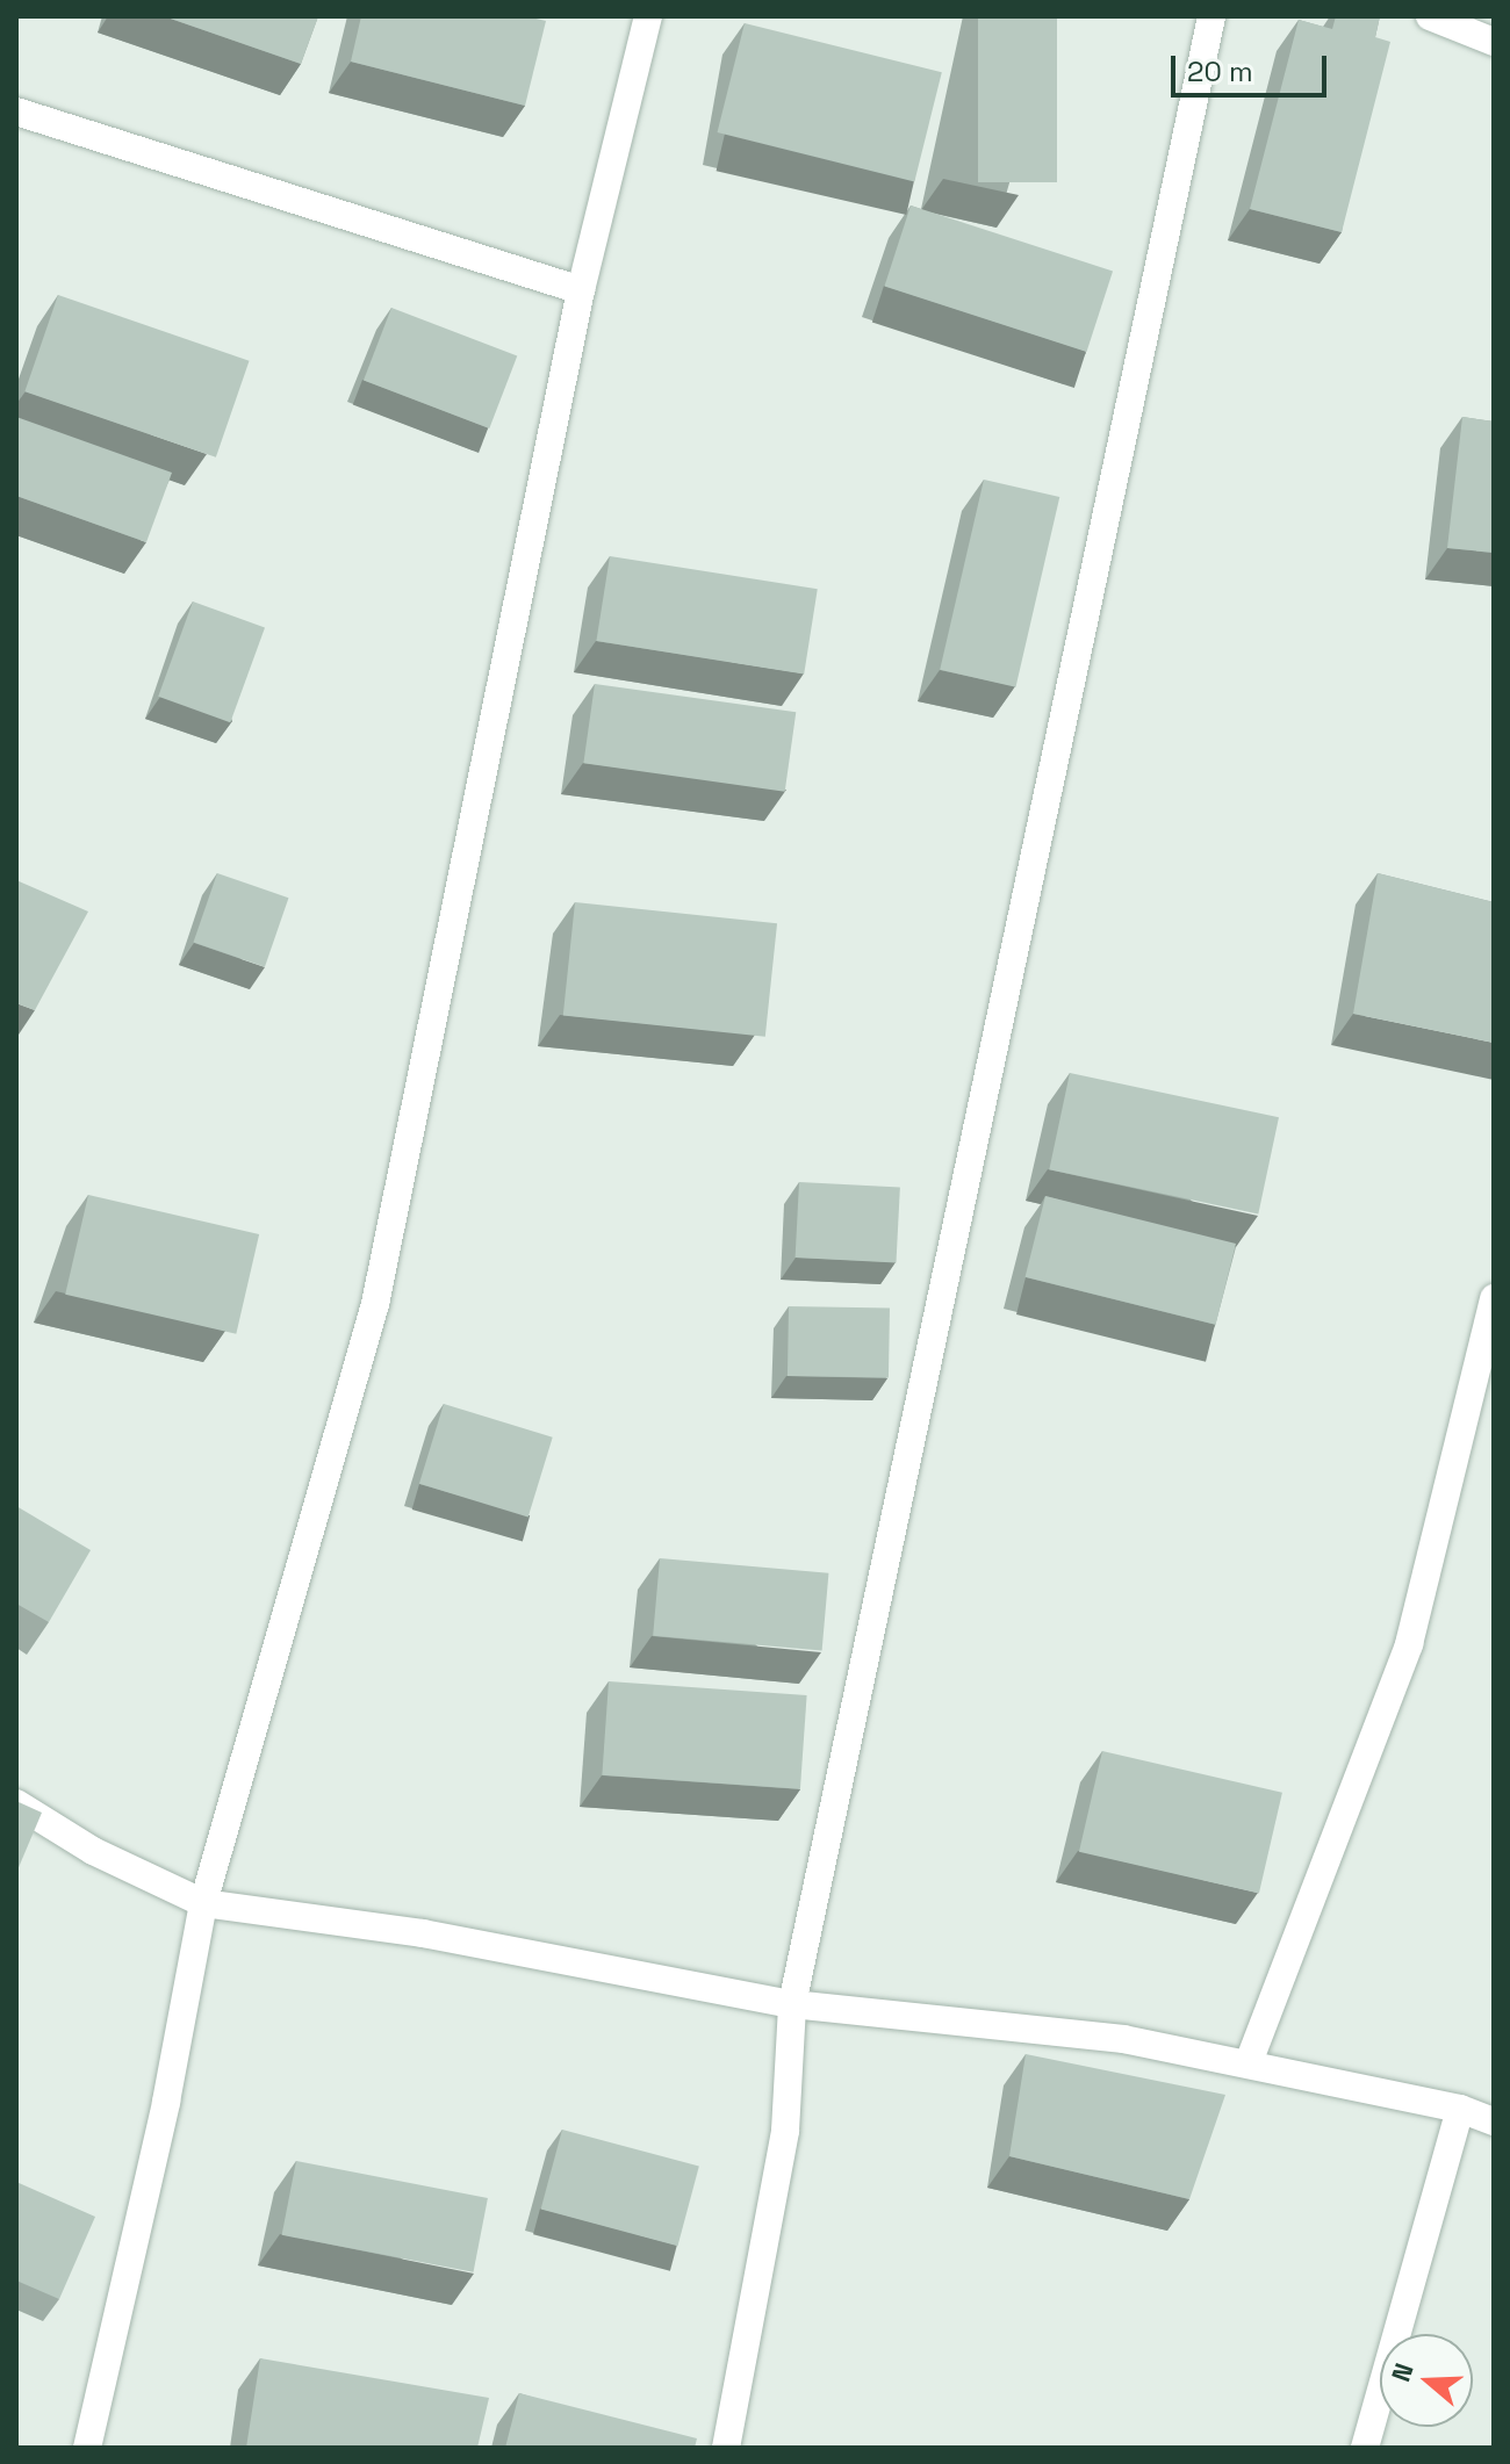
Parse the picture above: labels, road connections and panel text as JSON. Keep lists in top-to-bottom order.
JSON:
{
  "scale_bar": "20 m",
  "north": "left"
}
